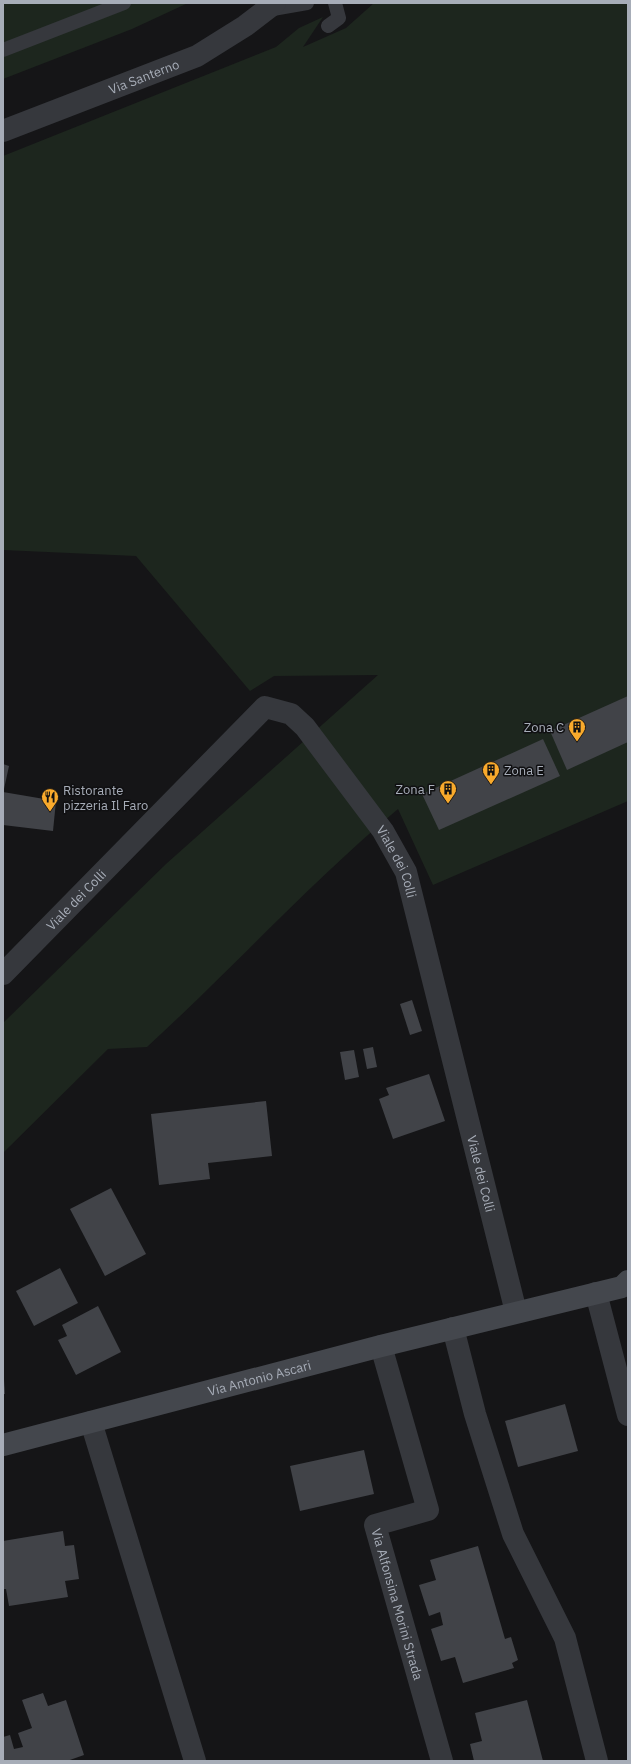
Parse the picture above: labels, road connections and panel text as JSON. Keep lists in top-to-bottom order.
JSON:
{
  "streets": {
    "street": [
      "Via Santerno",
      "Viale dei Colli",
      "Via Antonio Ascari",
      "Via Alfonsina Morini Strada"
    ]
  },
  "crossings": [
    ["Viale dei Colli", "Via Antonio Ascari"],
    ["Via Antonio Ascari", "Via Alfonsina Morini Strada"]
  ],
  "places": {
    "building": ["Zona C", "Zona E", "Zona F"],
    "restaurant": ["Ristorante pizzeria Il Faro"]
  }
}
